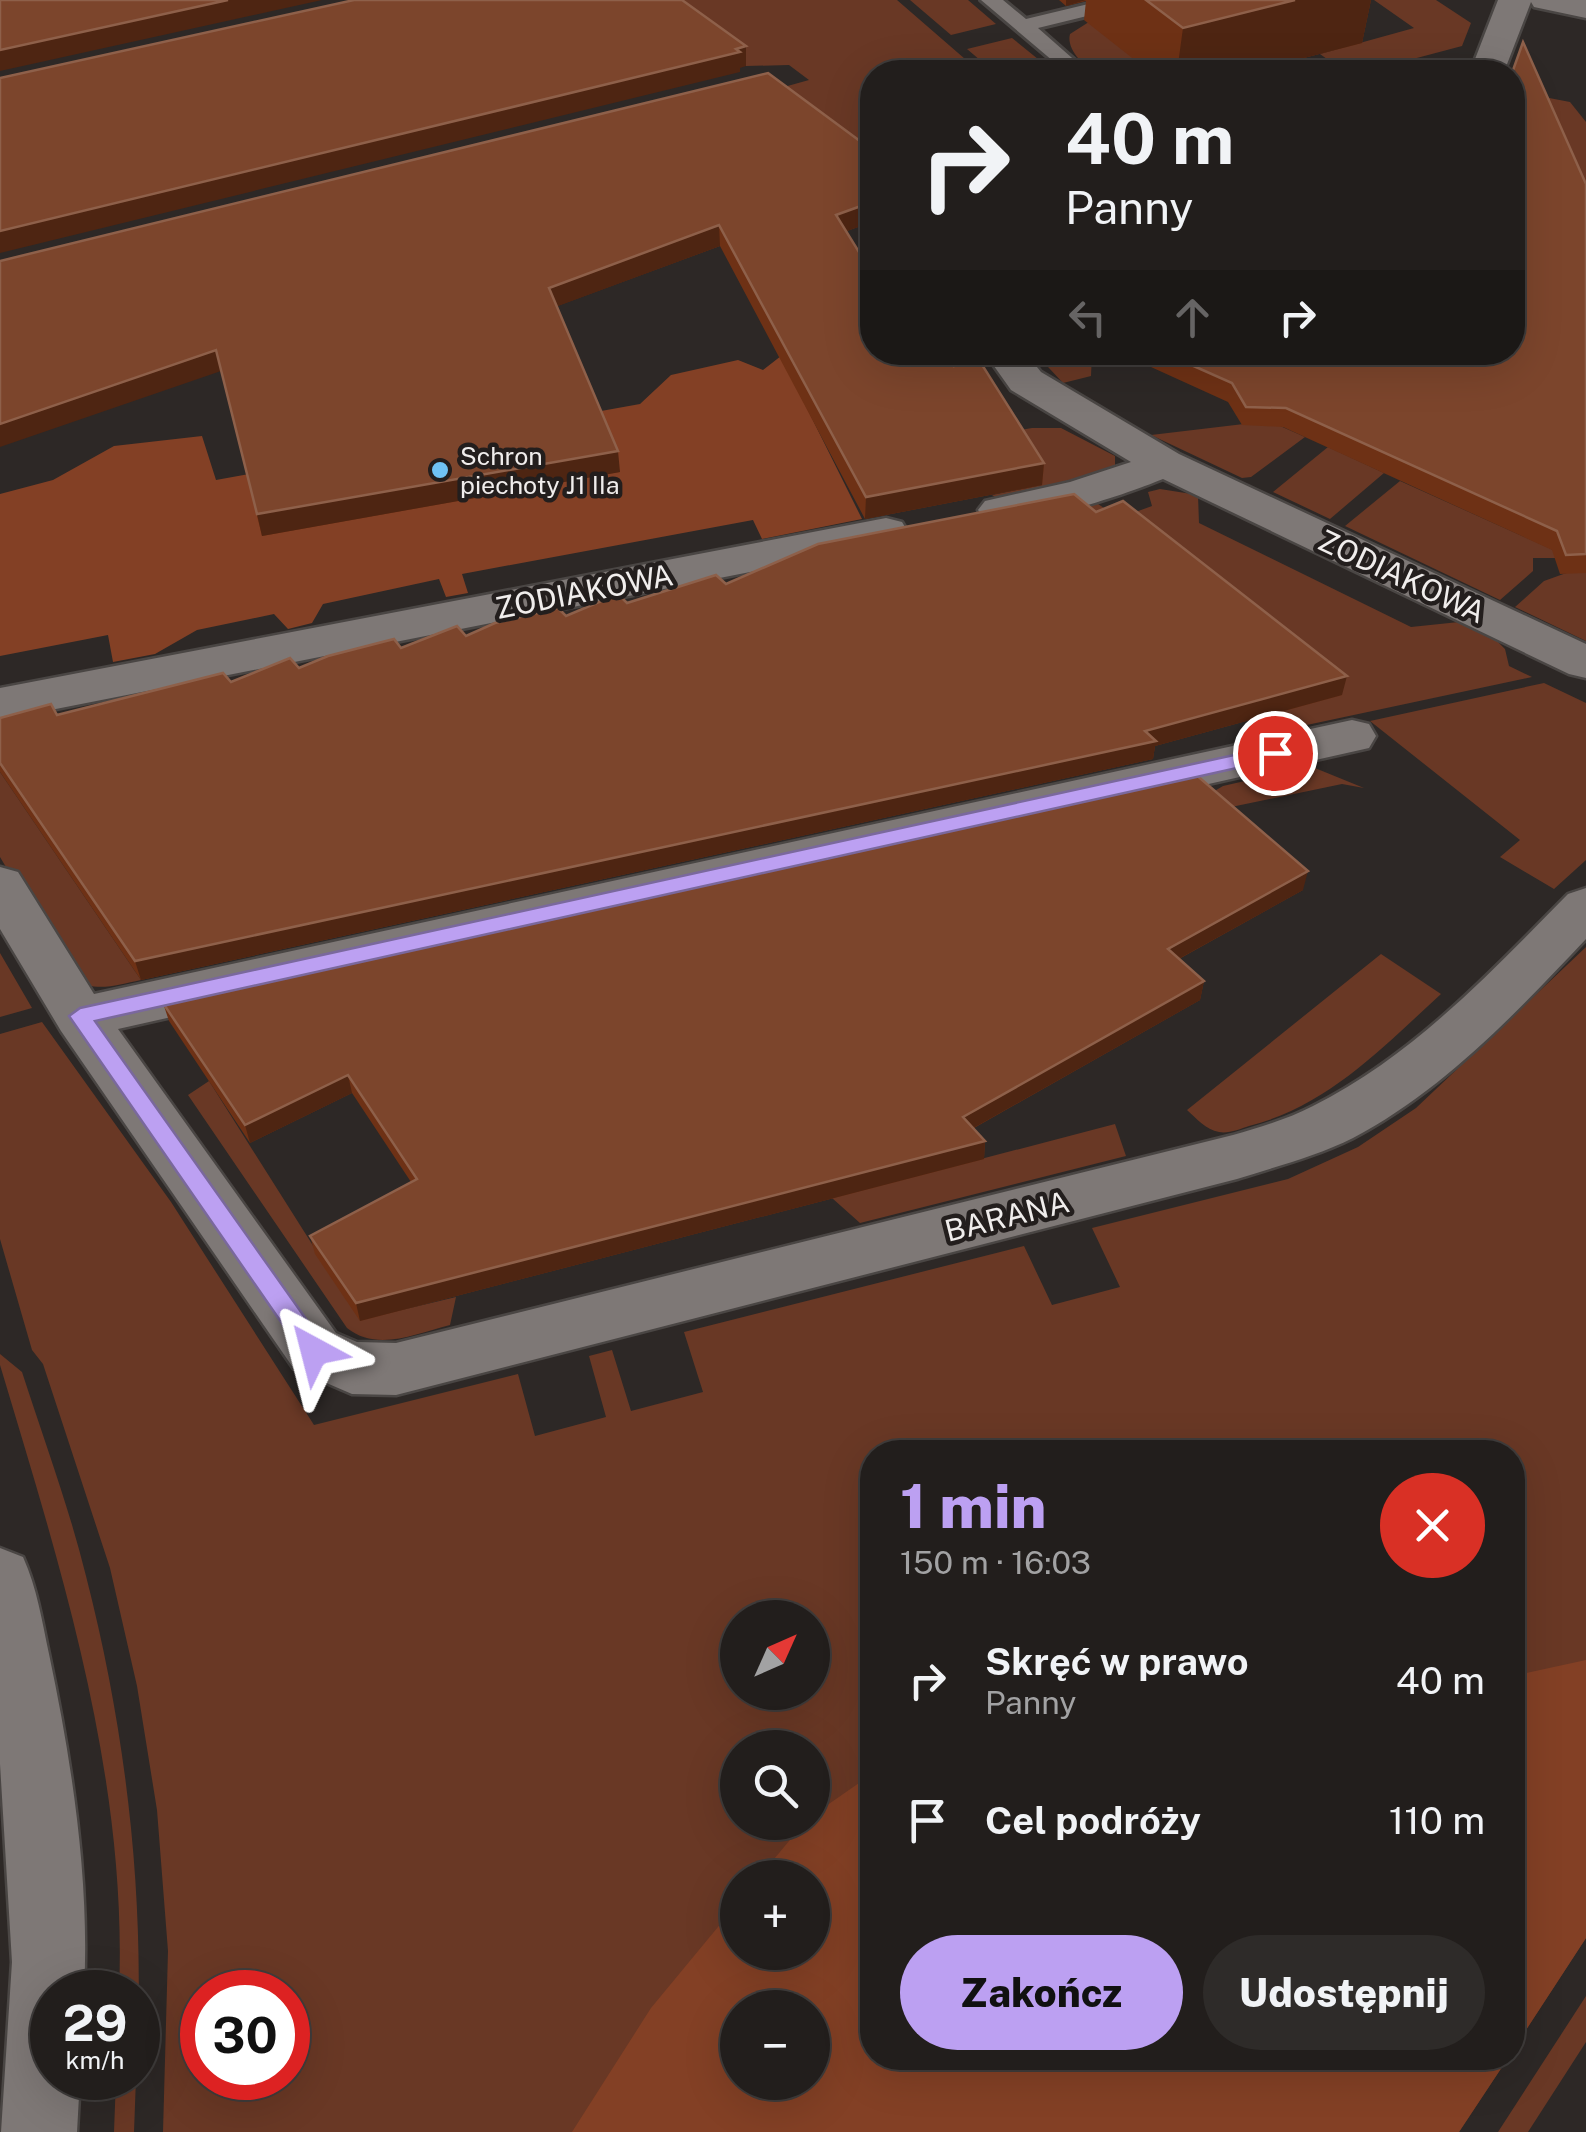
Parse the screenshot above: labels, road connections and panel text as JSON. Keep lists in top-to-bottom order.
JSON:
{
  "streets": {
    "street": ["ZODIAKOWA", "BARANA"]
  },
  "places": ["Schron piechoty J1 IIa"],
  "north": "top right",
  "page": {
    "turn": ["40 m", "Panny"],
    "heading": ["1 min", "150 m · 16:03"],
    "map_buttons": ["+", "−"],
    "list": [
      {
        "name": "Skręć w prawo",
        "note": "Panny",
        "value": "40 m"
      },
      {
        "name": "Cel podróży",
        "value": "110 m"
      }
    ],
    "buttons": ["Zakończ", "Udostępnij"],
    "speed": "29 km/h",
    "limit": "30"
  }
}
